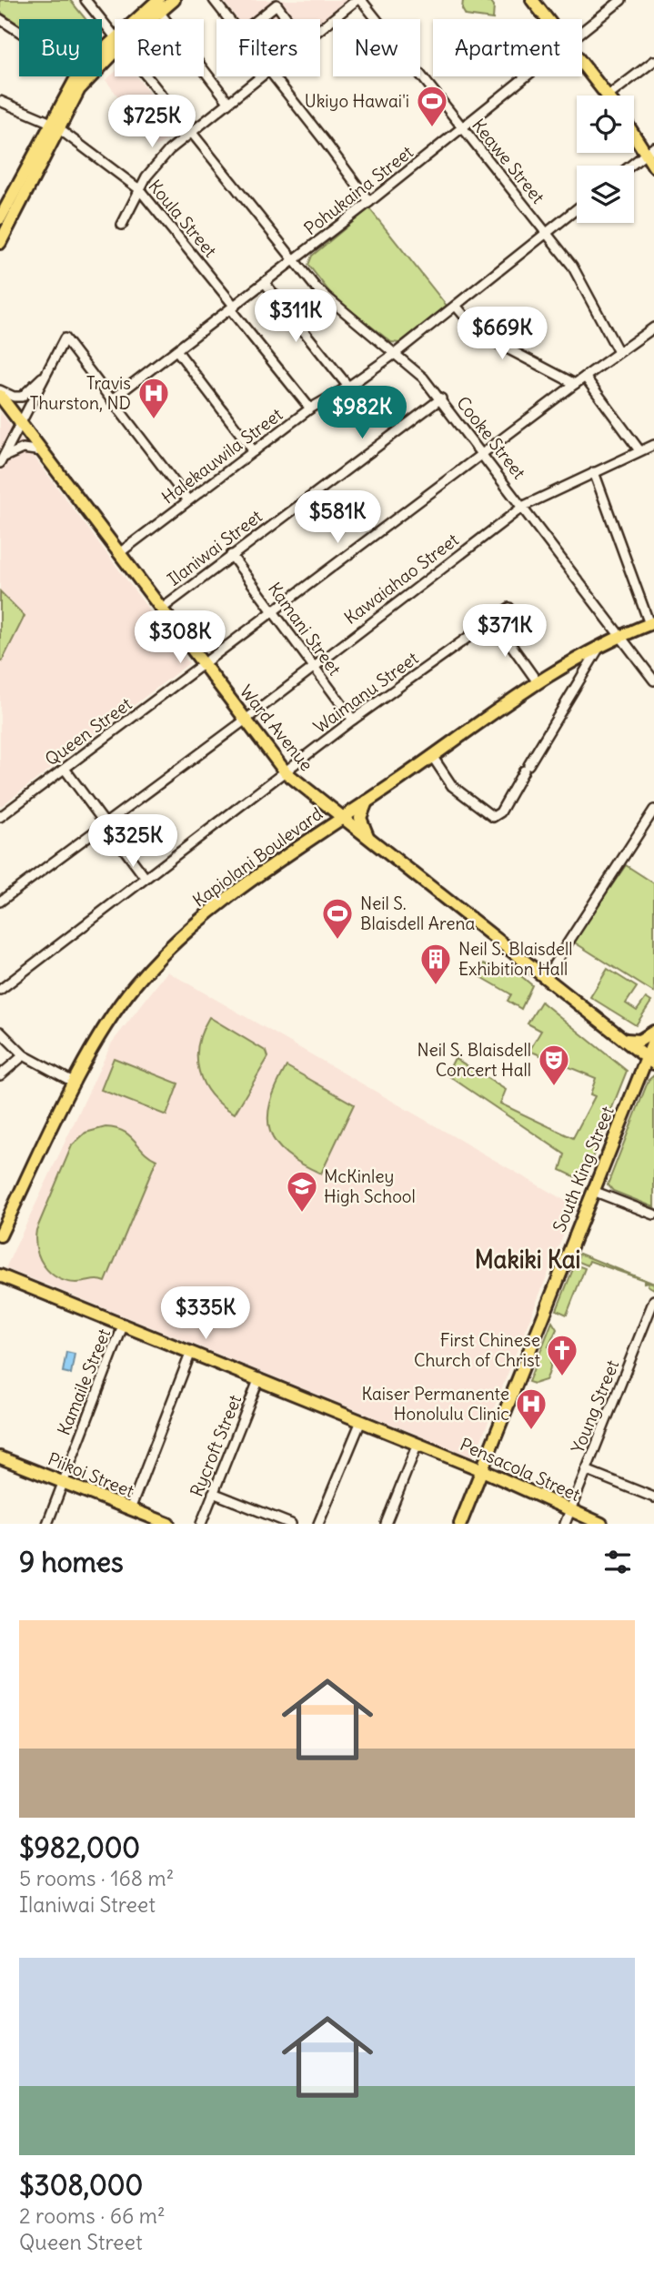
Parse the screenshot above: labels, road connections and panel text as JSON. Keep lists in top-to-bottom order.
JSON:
{
  "streets": {
    "main road": [
      "Ward Avenue",
      "Kapiolani Boulevard",
      "South King Street",
      "Pensacola Street",
      "Piikoi Street"
    ],
    "street": [
      "Keawe Street",
      "Pohukaina Street",
      "Koula Street",
      "Cooke Street",
      "Halekauwila Street",
      "Ilaniwai Street",
      "Kawaiahao Street",
      "Kamani Street",
      "Waimanu Street",
      "Queen Street",
      "Kamaile Street",
      "Young Street",
      "Rycroft Street"
    ]
  },
  "crossings": [
    ["Keawe Street", "Pohukaina Street"],
    ["Keawe Street", "Halekauwila Street"],
    ["Keawe Street", "Queen Street"],
    ["Pohukaina Street", "Koula Street"],
    ["Pohukaina Street", "Cooke Street"],
    ["Koula Street", "Halekauwila Street"],
    ["Cooke Street", "Halekauwila Street"],
    ["Cooke Street", "Ilaniwai Street"],
    ["Cooke Street", "Kawaiahao Street"],
    ["Cooke Street", "Queen Street"],
    ["Cooke Street", "Kapiolani Boulevard"],
    ["Halekauwila Street", "Ward Avenue"],
    ["Ilaniwai Street", "Kamani Street"],
    ["Ilaniwai Street", "Ward Avenue"],
    ["Kawaiahao Street", "Kamani Street"],
    ["Kawaiahao Street", "Ward Avenue"],
    ["Kamani Street", "Waimanu Street"],
    ["Kamani Street", "Queen Street"],
    ["Waimanu Street", "Ward Avenue"],
    ["Ward Avenue", "Queen Street"],
    ["Ward Avenue", "Kapiolani Boulevard"],
    ["Ward Avenue", "South King Street"],
    ["South King Street", "Pensacola Street"],
    ["Kamaile Street", "Pensacola Street"],
    ["Kamaile Street", "Piikoi Street"],
    ["Young Street", "Pensacola Street"],
    ["Rycroft Street", "Pensacola Street"]
  ],
  "districts": ["Makiki Kai"],
  "places": {
    "sports": ["Ukiyo Hawai'i", "Neil S. Blaisdell Arena"],
    "hospital": ["Travis Thurston, ND", "Kaiser Permanente Honolulu Clinic"],
    "building": ["Neil S. Blaisdell Exhibition Hall"],
    "theatre": ["Neil S. Blaisdell Concert Hall"],
    "school or university": ["McKinley High School"],
    "church": ["First Chinese Church of Christ"]
  },
  "page": {
    "chip": [
      "Buy",
      "Rent",
      "Filters",
      "New",
      "Apartment"
    ],
    "price": [
      "$725K",
      "$311K",
      "$669K",
      "$982K",
      "$581K",
      "$371K",
      "$308K",
      "$325K",
      "$335K"
    ],
    "heading": "9 homes",
    "list": [
      {
        "name": "$982,000",
        "note": "5 rooms · 168 m² · Ilaniwai Street"
      },
      {
        "name": "$308,000",
        "note": "2 rooms · 66 m² · Queen Street"
      }
    ]
  }
}
